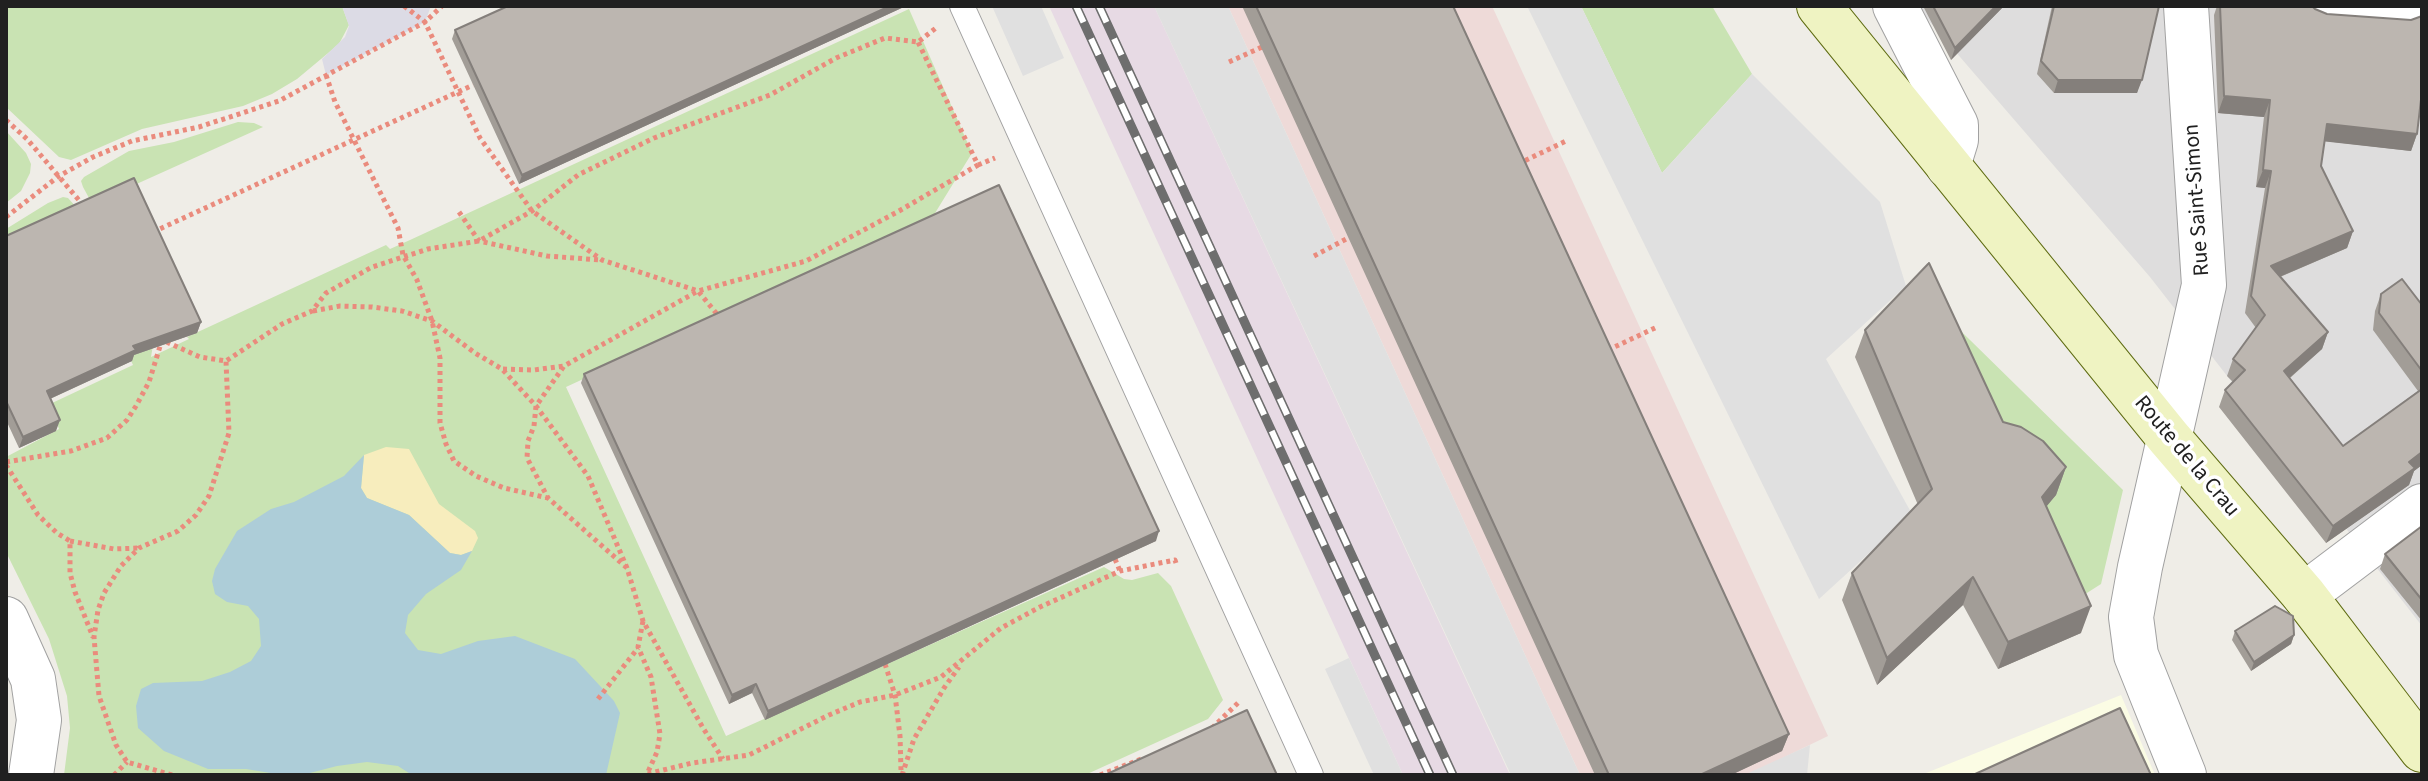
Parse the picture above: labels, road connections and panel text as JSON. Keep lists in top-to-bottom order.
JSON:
{
  "streets": {
    "main road": ["Route de la Crau"],
    "street": ["Rue Saint-Simon"]
  },
  "crossings": [
    ["Rue Saint-Simon", "Route de la Crau"]
  ]
}
